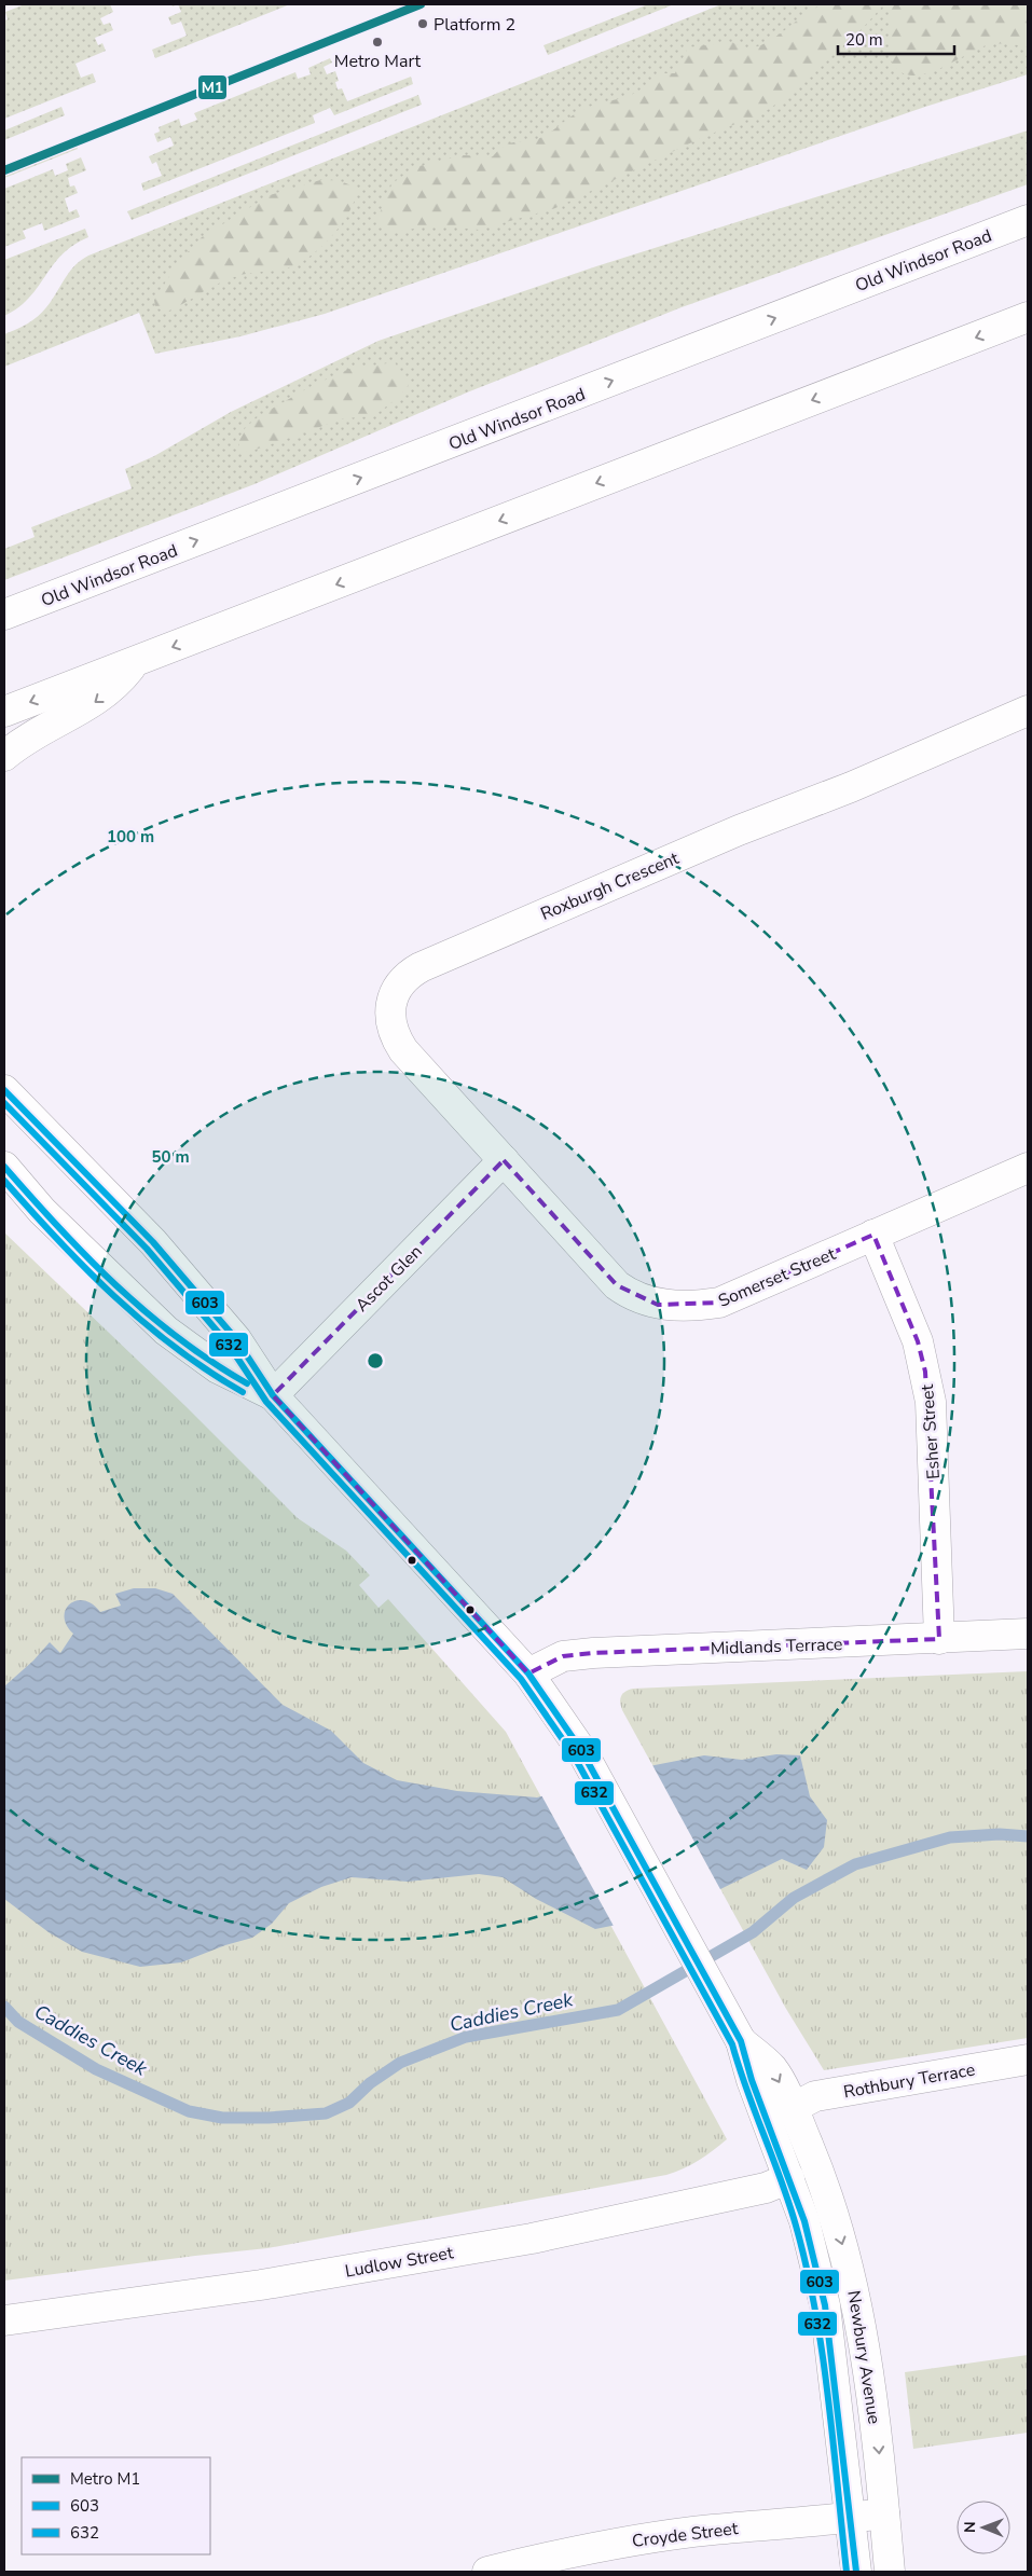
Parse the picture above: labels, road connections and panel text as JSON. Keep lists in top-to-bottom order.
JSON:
{
  "streets": {
    "main road": [
      "Old Windsor Road",
      "Roxburgh Crescent",
      "Somerset Street",
      "Ascot Glen",
      "Esher Street",
      "Midlands Terrace",
      "Rothbury Terrace",
      "Ludlow Street",
      "Newbury Avenue",
      "Croyde Street"
    ]
  },
  "crossings": [
    ["Roxburgh Crescent", "Somerset Street"],
    ["Roxburgh Crescent", "Ascot Glen"],
    ["Somerset Street", "Ascot Glen"],
    ["Somerset Street", "Esher Street"],
    ["Ascot Glen", "Newbury Avenue"],
    ["Esher Street", "Midlands Terrace"],
    ["Midlands Terrace", "Newbury Avenue"],
    ["Rothbury Terrace", "Newbury Avenue"],
    ["Ludlow Street", "Newbury Avenue"],
    ["Newbury Avenue", "Croyde Street"]
  ],
  "water": ["Caddies Creek"],
  "places": ["Platform 2", "Metro Mart"],
  "lines": ["metro line M1", "transit line 603", "transit line 632"],
  "legend": ["Metro M1", "603", "632"],
  "scale_bar": "20 m",
  "north": "left",
  "rings": ["100 m", "50 m"]
}
